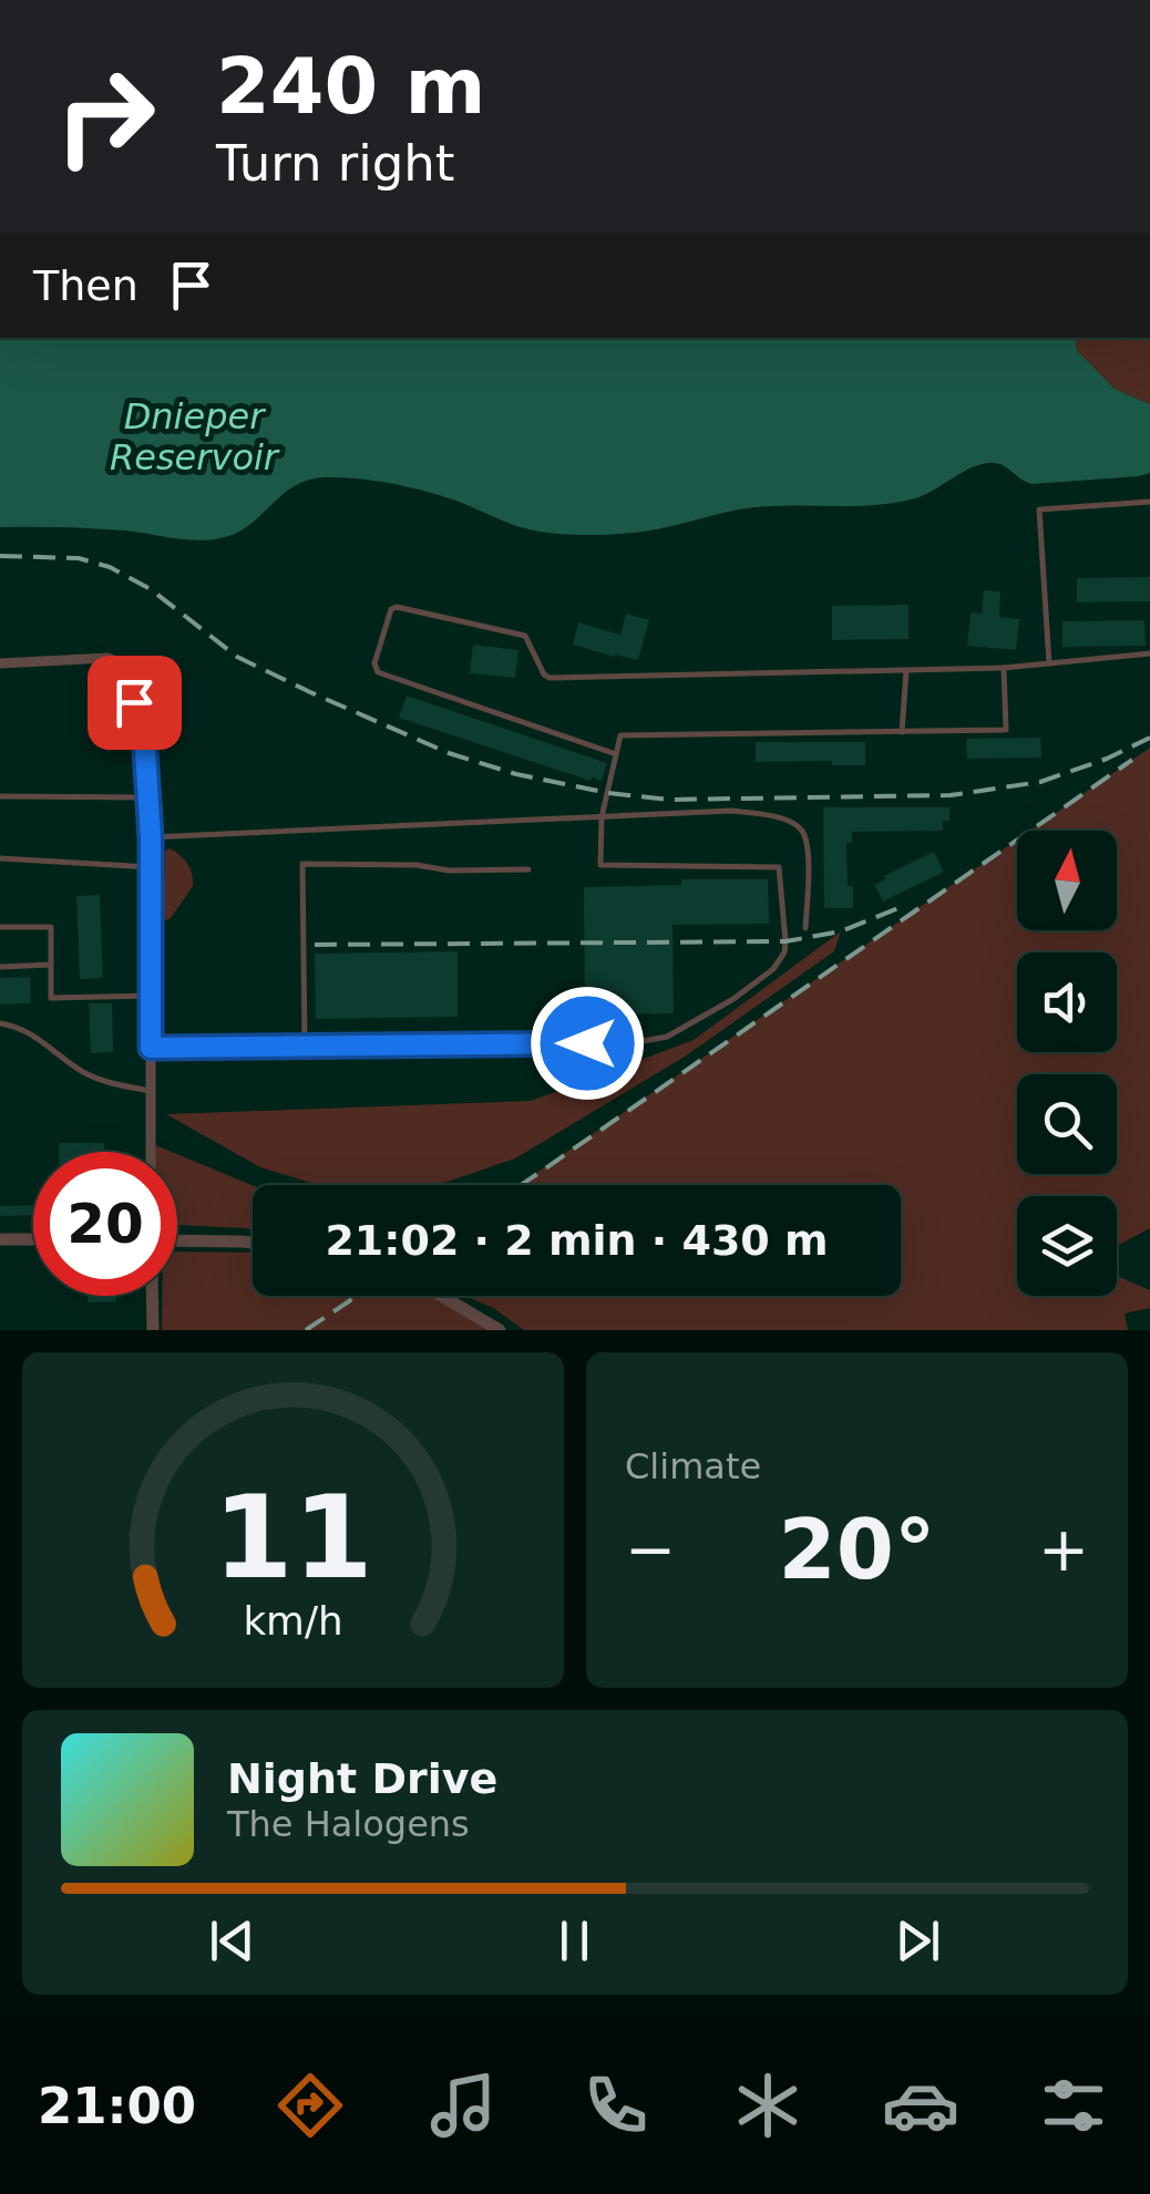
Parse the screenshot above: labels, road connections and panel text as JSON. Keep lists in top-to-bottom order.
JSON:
{
  "water": ["Dnieper Reservoir"],
  "north": "top",
  "page": {
    "turn": ["240 m", "Turn right"],
    "then": "Then",
    "limit": "20",
    "trip": "21:02 · 2 min · 430 m",
    "tile": "Climate",
    "heat": ["−", "20°", "+"],
    "song": ["Night Drive", "The Halogens"],
    "tabs": "21:00",
    "gauge": ["11", "km/h"]
  }
}
